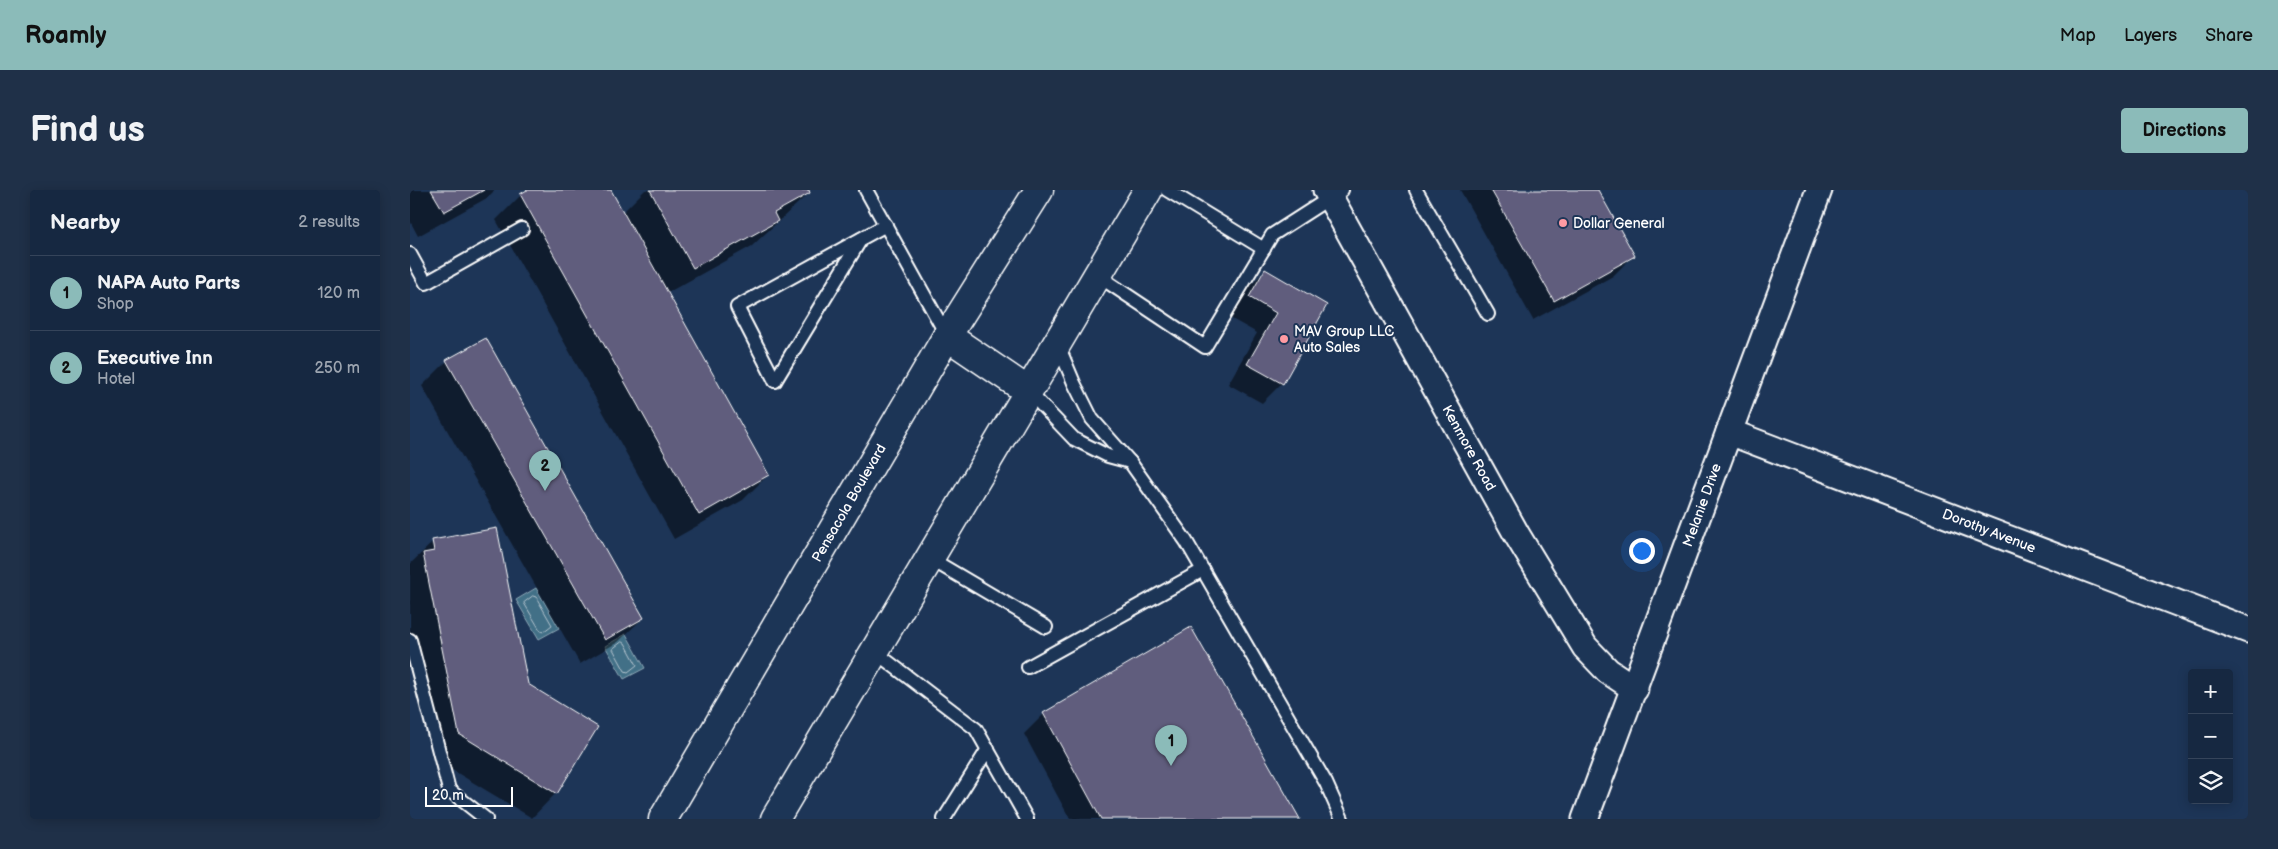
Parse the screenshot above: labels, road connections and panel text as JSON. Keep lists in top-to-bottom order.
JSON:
{
  "streets": {
    "main road": ["Pensacola Boulevard"],
    "street": ["Kenmore Road", "Melanie Drive", "Dorothy Avenue"]
  },
  "crossings": [
    ["Kenmore Road", "Melanie Drive"],
    ["Melanie Drive", "Dorothy Avenue"]
  ],
  "places": ["Dollar General", "MAV Group LLC Auto Sales"],
  "scale_bar": "20 m",
  "page": {
    "header": "Roamly",
    "nav": ["Map", "Layers", "Share"],
    "buttons": "Directions",
    "title": "Find us",
    "heading": ["Nearby", "2 results"],
    "list": [
      {
        "mark": "1",
        "name": "NAPA Auto Parts",
        "note": "Shop",
        "value": "120 m"
      },
      {
        "mark": "2",
        "name": "Executive Inn",
        "note": "Hotel",
        "value": "250 m"
      }
    ],
    "pins": ["2", "1"],
    "map_buttons": ["+", "−"],
    "scale": "20 m"
  }
}
